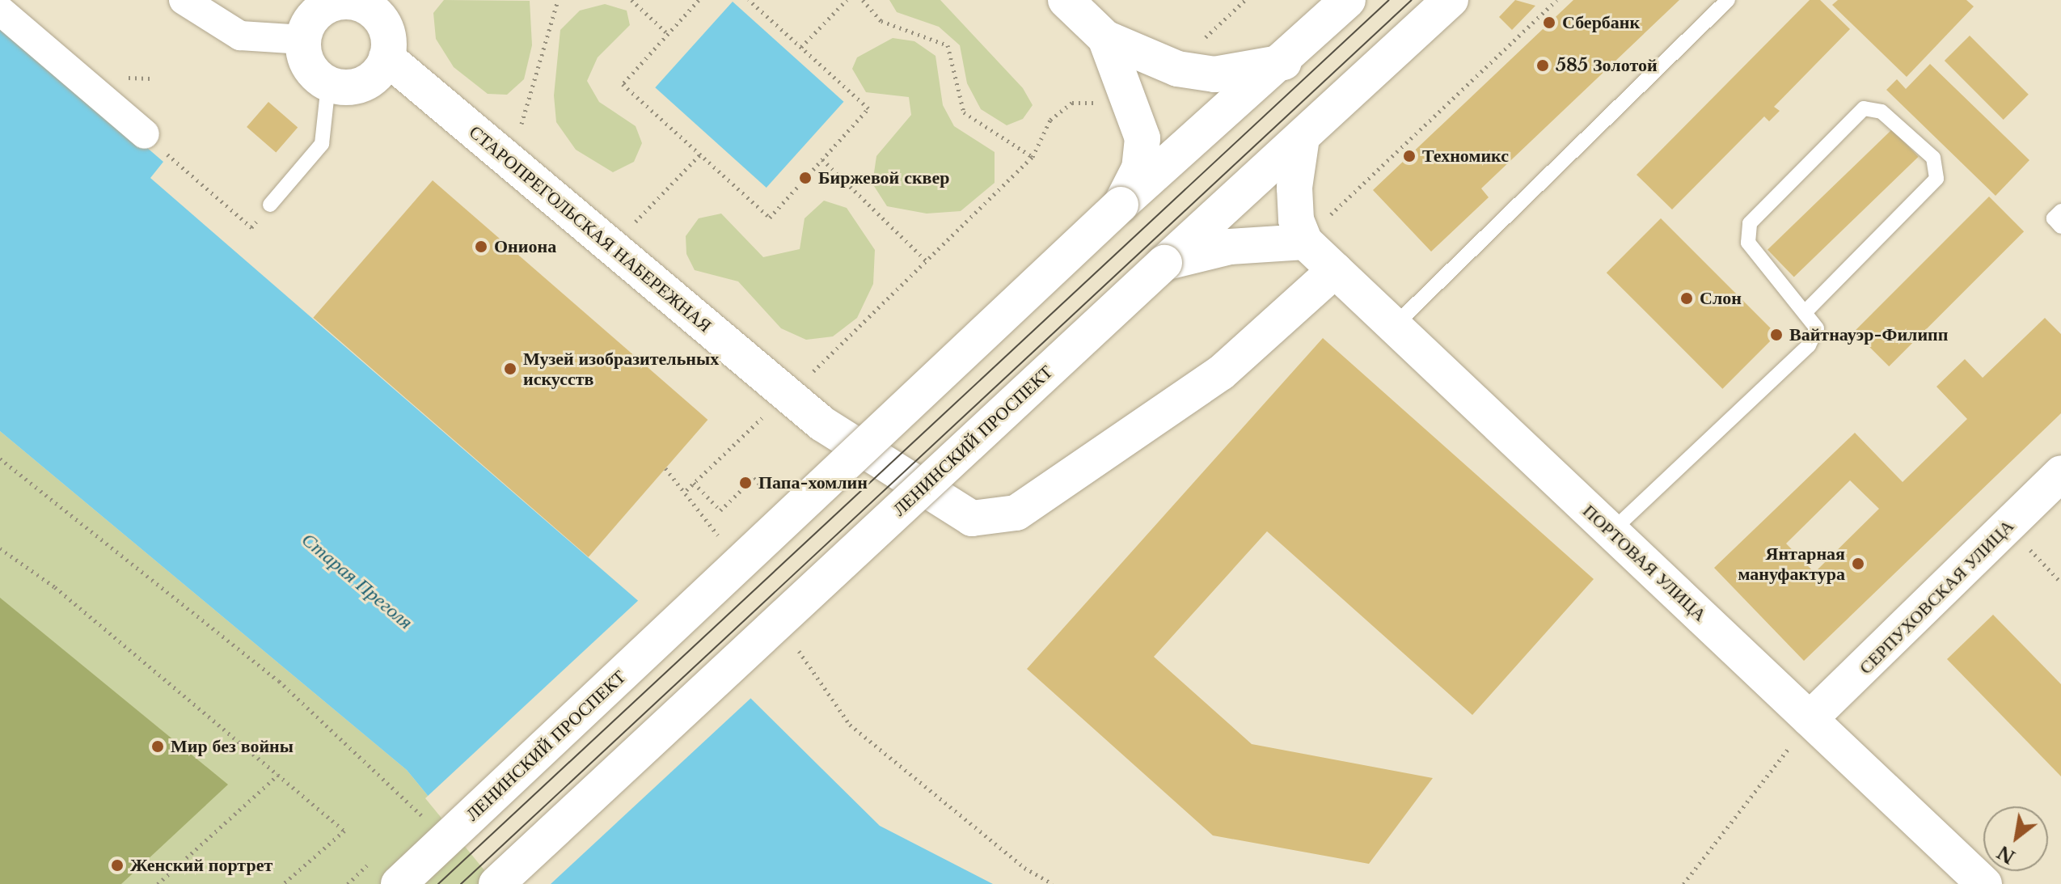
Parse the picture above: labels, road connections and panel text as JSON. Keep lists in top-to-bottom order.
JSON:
{
  "streets": {
    "main road": [
      "СТАРОПРЕГОЛЬСКАЯ НАБЕРЕЖНАЯ",
      "ЛЕНИНСКИЙ ПРОСПЕКТ",
      "ПОРТОВАЯ УЛИЦА",
      "СЕРПУХОВСКАЯ УЛИЦА"
    ]
  },
  "crossings": [
    ["СТАРОПРЕГОЛЬСКАЯ НАБЕРЕЖНАЯ", "ПОРТОВАЯ УЛИЦА"],
    ["ПОРТОВАЯ УЛИЦА", "СЕРПУХОВСКАЯ УЛИЦА"]
  ],
  "water": ["Старая Преголя"],
  "places": [
    "Сбербанк",
    "585 Золотой",
    "Техномикс",
    "Биржевой сквер",
    "Ониона",
    "Слон",
    "Вайтнауэр-Филипп",
    "Музей изобразительных искусств",
    "Папа-хомлин",
    "Янтарная мануфактура",
    "Мир без войны",
    "Женский портрет"
  ],
  "north": "bottom left"
}
